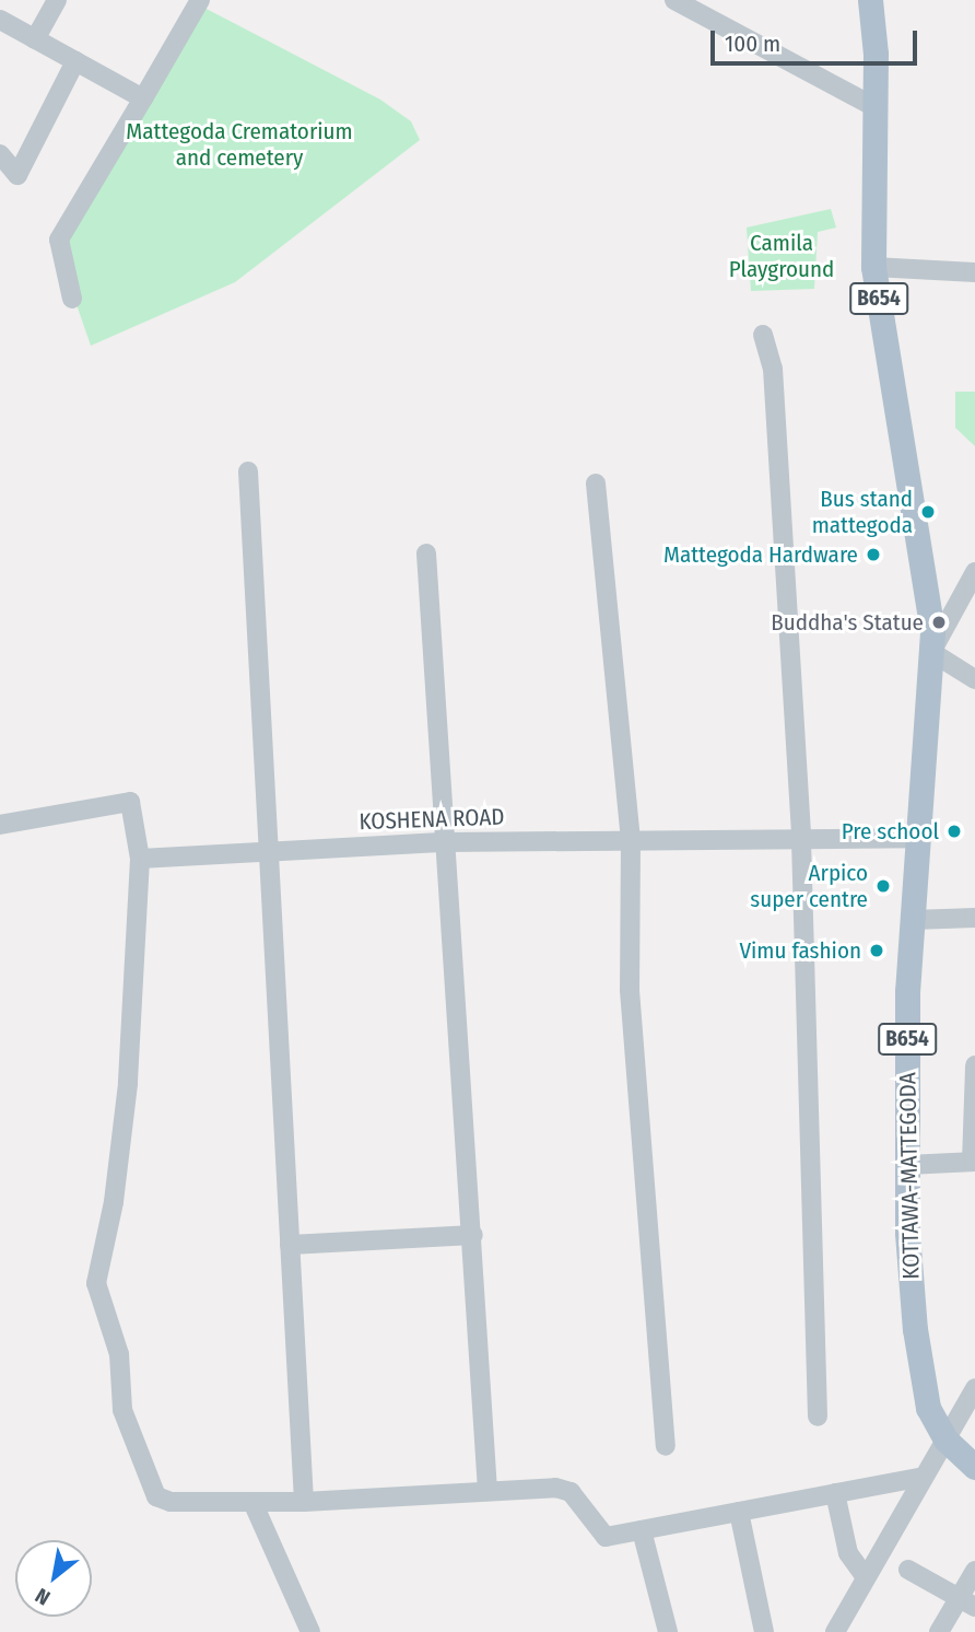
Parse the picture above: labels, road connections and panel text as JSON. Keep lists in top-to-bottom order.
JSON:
{
  "streets": {
    "main road": ["B654", "KOTTAWA-MATTEGODA"],
    "street": ["KOSHENA ROAD"]
  },
  "crossings": [
    ["KOSHENA ROAD", "KOTTAWA-MATTEGODA"]
  ],
  "parks": ["Mattegoda Crematorium and cemetery", "Camila Playground"],
  "places": [
    "Bus stand mattegoda",
    "Mattegoda Hardware",
    "Buddha's Statue",
    "Pre school",
    "Arpico super centre",
    "Vimu fashion"
  ],
  "scale_bar": "100 m",
  "north": "bottom left"
}
